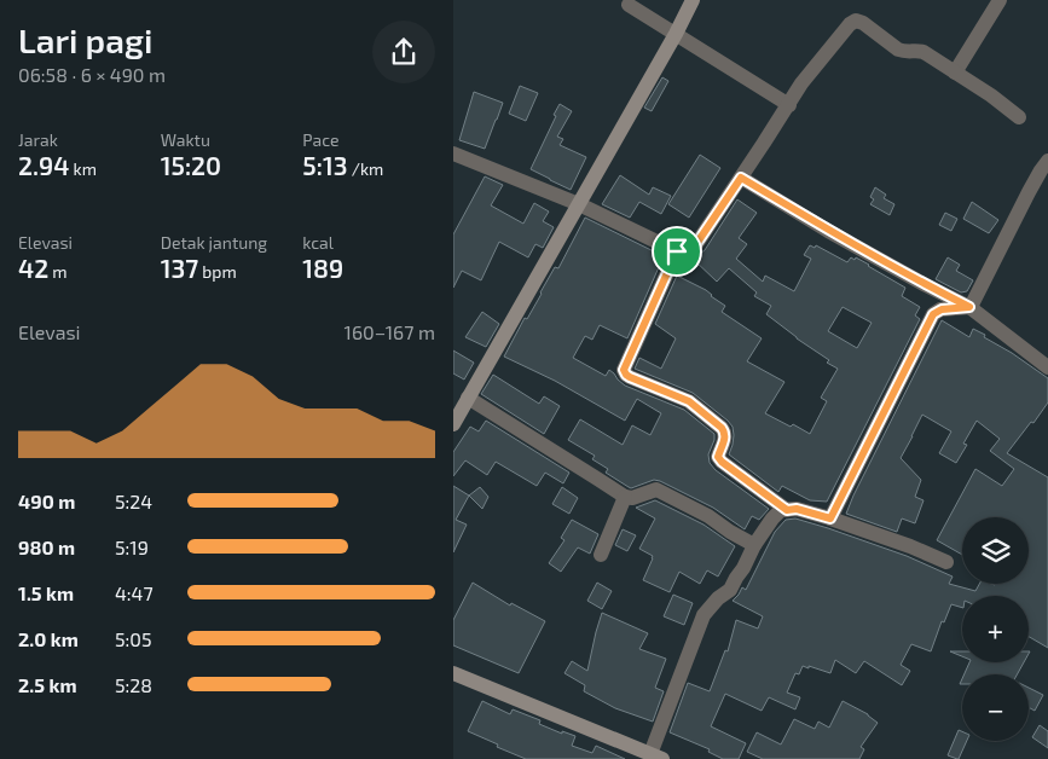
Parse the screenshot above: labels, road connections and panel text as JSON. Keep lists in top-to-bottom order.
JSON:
{
  "page": {
    "heading": ["Lari pagi", "06:58 · 6 × 490 m"],
    "stats": [
      ["Jarak", "2.94 km"],
      ["Waktu", "15:20"],
      ["Pace", "5:13 /km"],
      ["Elevasi", "42 m"],
      ["Detak jantung", "137 bpm"],
      ["kcal", "189"]
    ],
    "chart": ["Elevasi", "160–167 m"],
    "list": [
      {
        "name": "490 m",
        "note": "5:24"
      },
      {
        "name": "980 m",
        "note": "5:19"
      },
      {
        "name": "1.5 km",
        "note": "4:47"
      },
      {
        "name": "2.0 km",
        "note": "5:05"
      },
      {
        "name": "2.5 km",
        "note": "5:28"
      }
    ],
    "map_buttons": ["+", "−"]
  }
}
